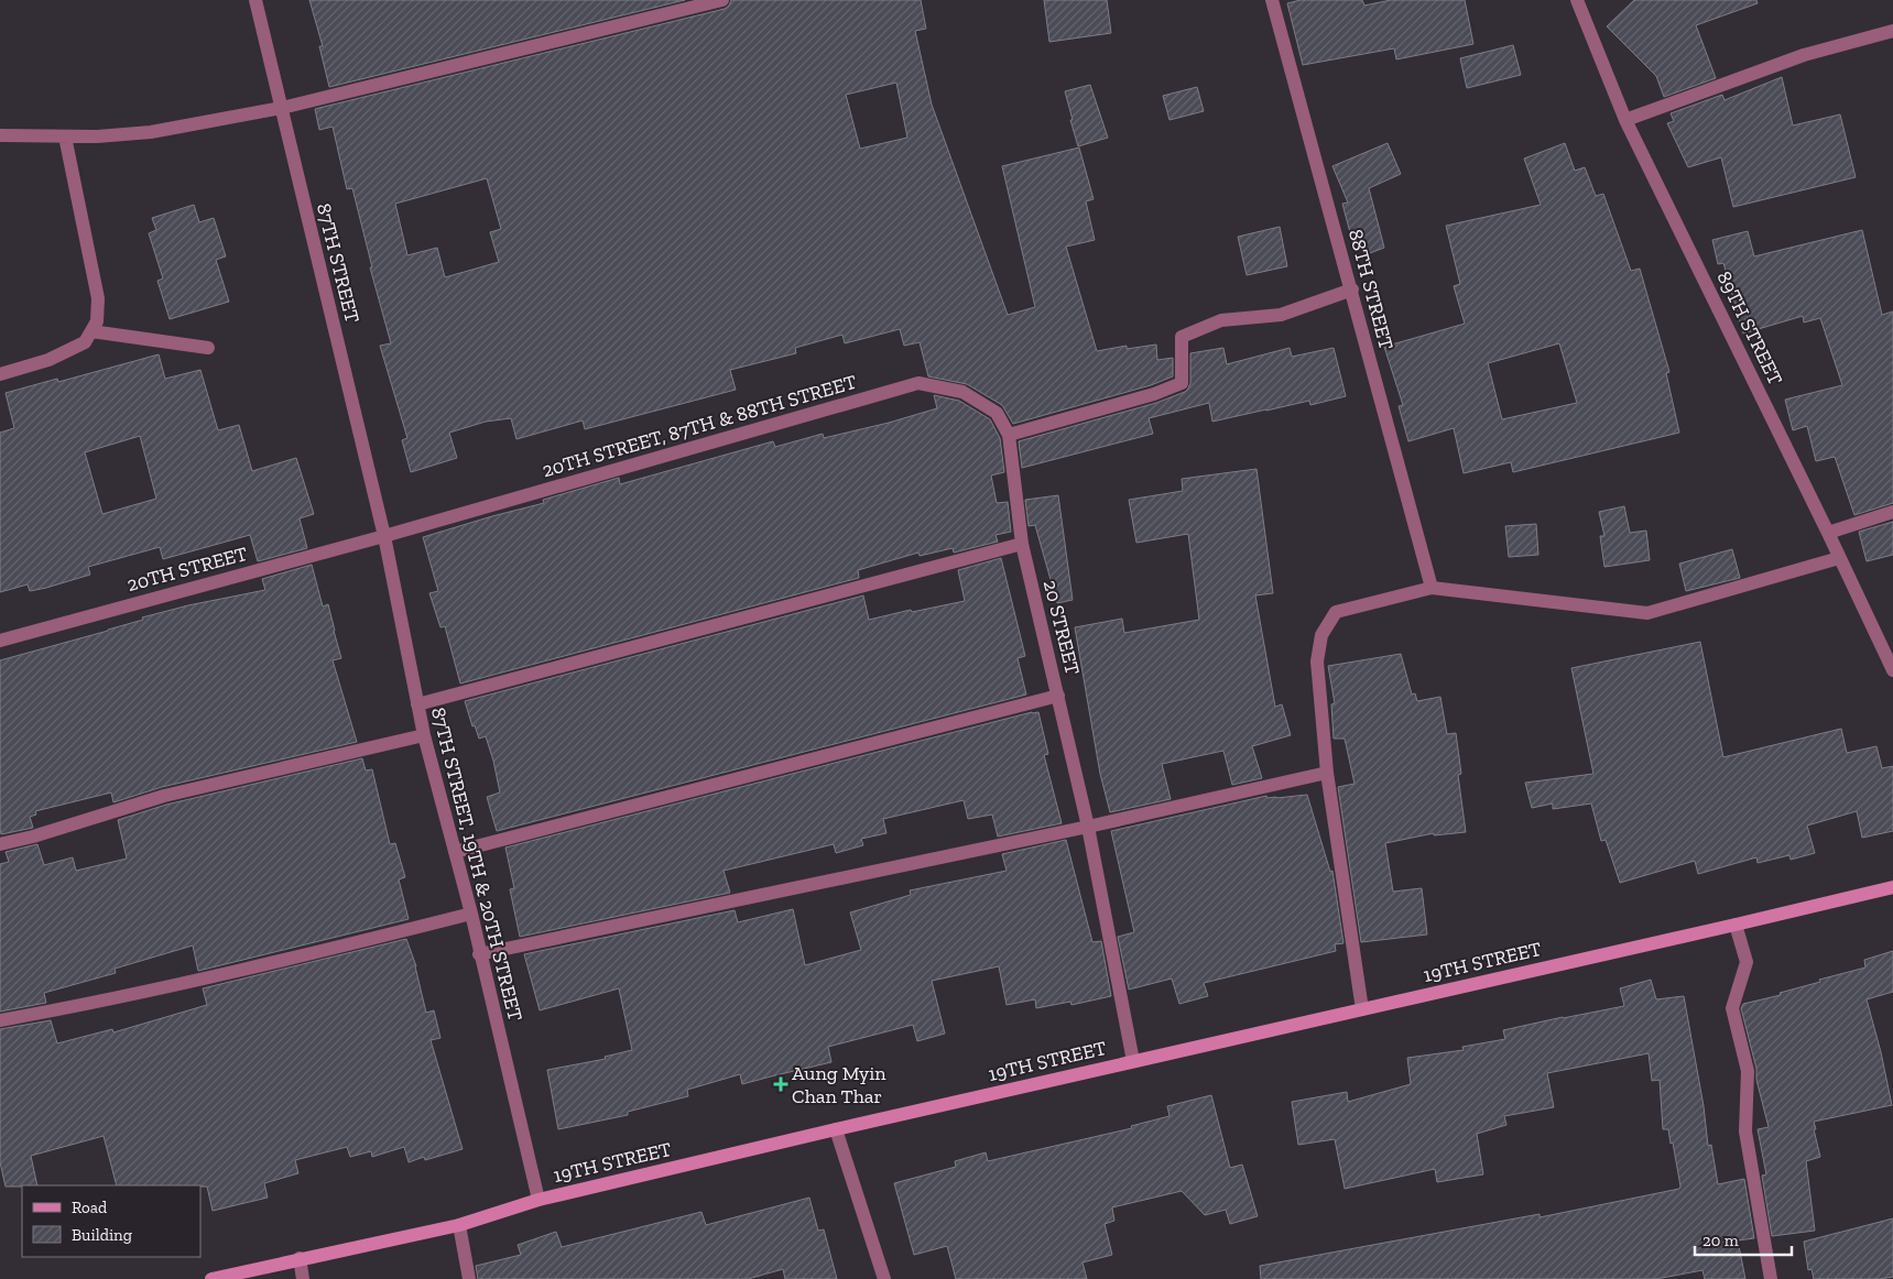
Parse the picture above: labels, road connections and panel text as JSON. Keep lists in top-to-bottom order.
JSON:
{
  "streets": {
    "street": [
      "87TH STREET",
      "88TH STREET",
      "89TH STREET",
      "20TH STREET, 87TH & 88TH STREET",
      "20TH STREET",
      "20 STREET",
      "87TH STREET, 19TH & 20TH STREET",
      "19TH STREET"
    ]
  },
  "crossings": [
    ["87TH STREET", "20TH STREET, 87TH & 88TH STREET"],
    ["87TH STREET", "20TH STREET"],
    ["87TH STREET", "87TH STREET, 19TH & 20TH STREET"],
    ["20TH STREET, 87TH & 88TH STREET", "20TH STREET"],
    ["20TH STREET, 87TH & 88TH STREET", "20 STREET"],
    ["20TH STREET, 87TH & 88TH STREET", "87TH STREET, 19TH & 20TH STREET"],
    ["20TH STREET", "87TH STREET, 19TH & 20TH STREET"],
    ["20 STREET", "19TH STREET"],
    ["87TH STREET, 19TH & 20TH STREET", "19TH STREET"]
  ],
  "places": {
    "health": ["Aung Myin Chan Thar"]
  },
  "legend": ["Road", "Building"],
  "scale_bar": "20 m"
}
